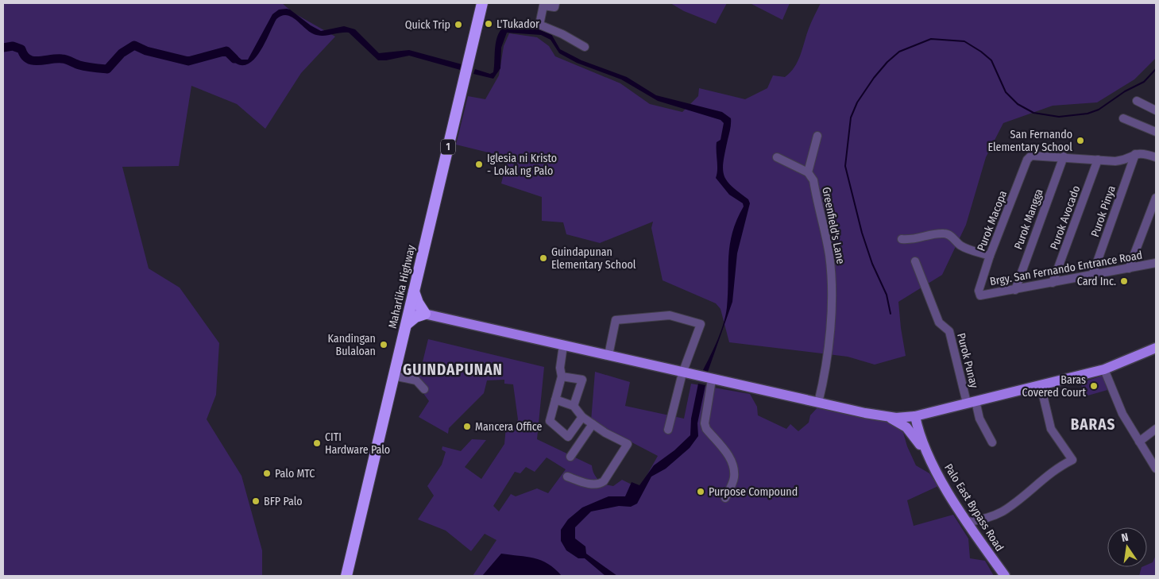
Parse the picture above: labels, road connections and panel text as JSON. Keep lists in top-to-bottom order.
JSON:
{
  "streets": {
    "highway": ["1", "Maharlika Highway"],
    "main road": ["Palo East Bypass Road"],
    "street": [
      "Purok Pinya",
      "Purok Avocado",
      "Purok Mangga",
      "Purok Macopa",
      "Greenfield's Lane",
      "Brgy. San Fernando Entrance Road",
      "Purok Punay"
    ]
  },
  "crossings": [
    ["Purok Pinya", "Brgy. San Fernando Entrance Road"],
    ["Purok Avocado", "Brgy. San Fernando Entrance Road"],
    ["Purok Mangga", "Purok Macopa"],
    ["Purok Mangga", "Brgy. San Fernando Entrance Road"],
    ["Purok Macopa", "Brgy. San Fernando Entrance Road"]
  ],
  "districts": ["GUINDAPUNAN", "BARAS"],
  "places": [
    "L'Tukador",
    "Quick Trip",
    "San Fernando Elementary School",
    "Iglesia ni Kristo - Lokal ng Palo",
    "Guindapunan Elementary School",
    "Card Inc.",
    "Kandingan Bulaloan",
    "Baras Covered Court",
    "Mancera Office",
    "CITI Hardware Palo",
    "Palo MTC",
    "Purpose Compound",
    "BFP Palo"
  ],
  "north": "top"
}
